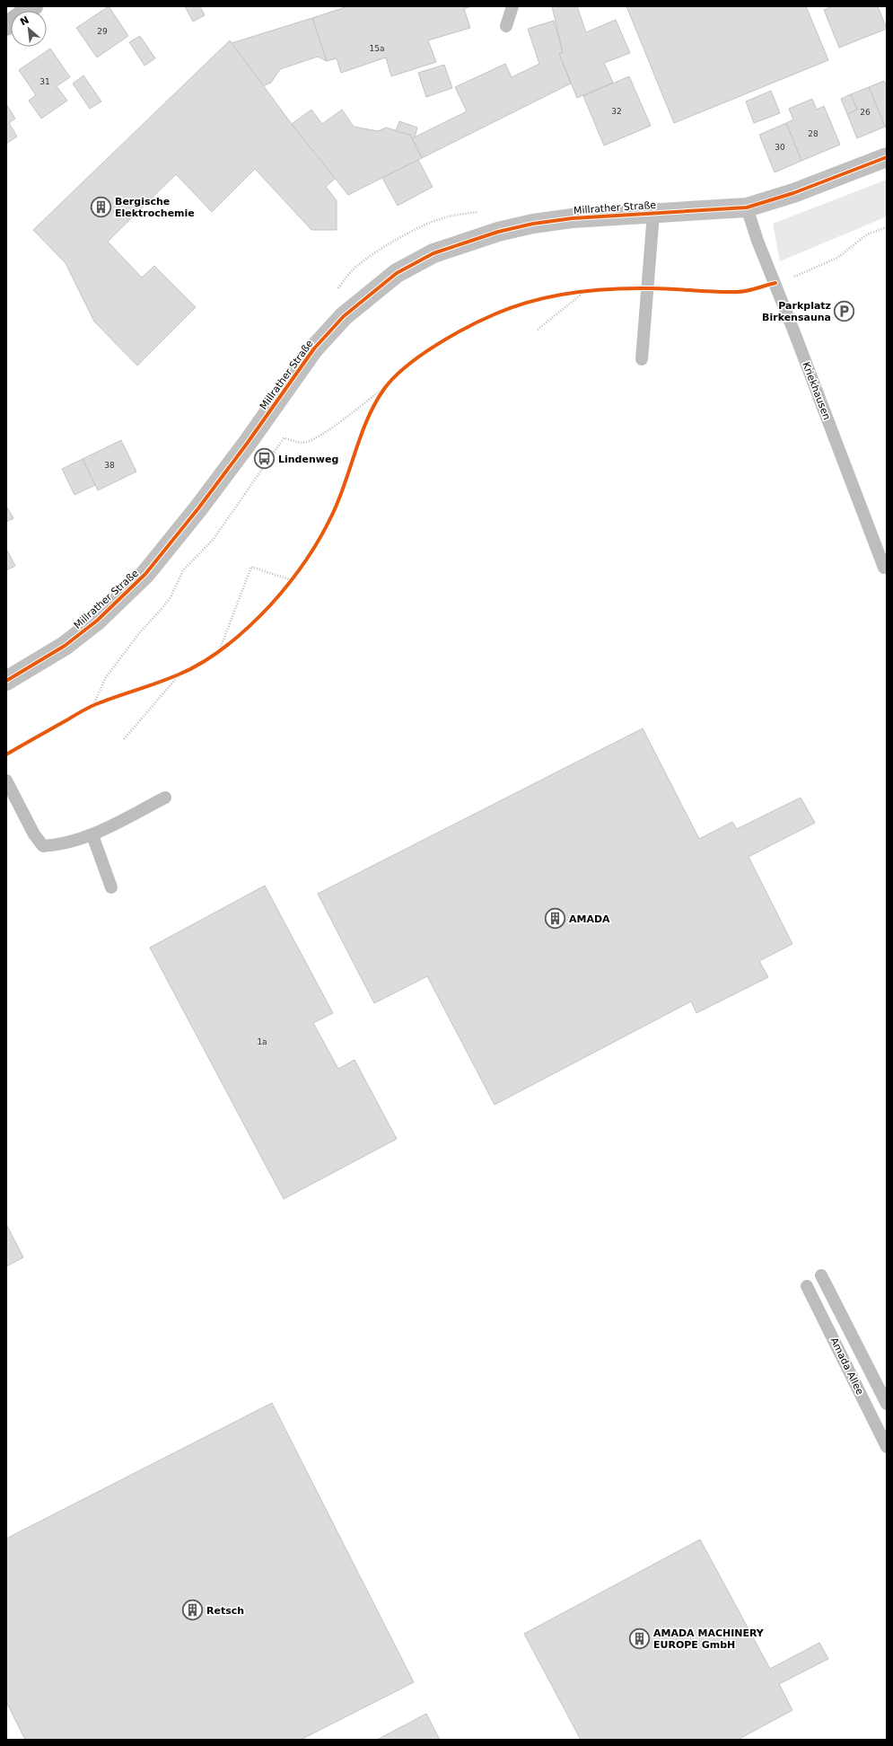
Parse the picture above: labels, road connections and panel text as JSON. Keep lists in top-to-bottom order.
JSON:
{
  "streets": {
    "main road": ["Millrather Straße"],
    "lane": ["Kriekhausen", "Amada Allee"]
  },
  "crossings": [
    ["Millrather Straße", "Kriekhausen"]
  ],
  "places": {
    "building": [
      "Bergische Elektrochemie",
      "AMADA",
      "Retsch",
      "AMADA MACHINERY EUROPE GmbH"
    ],
    "parking": ["Parkplatz Birkensauna"],
    "bus stop": ["Lindenweg"]
  },
  "house_numbers": [
    "29",
    "15a",
    "31",
    "32",
    "26",
    "28",
    "30",
    "38",
    "1a"
  ],
  "north": "top left"
}
